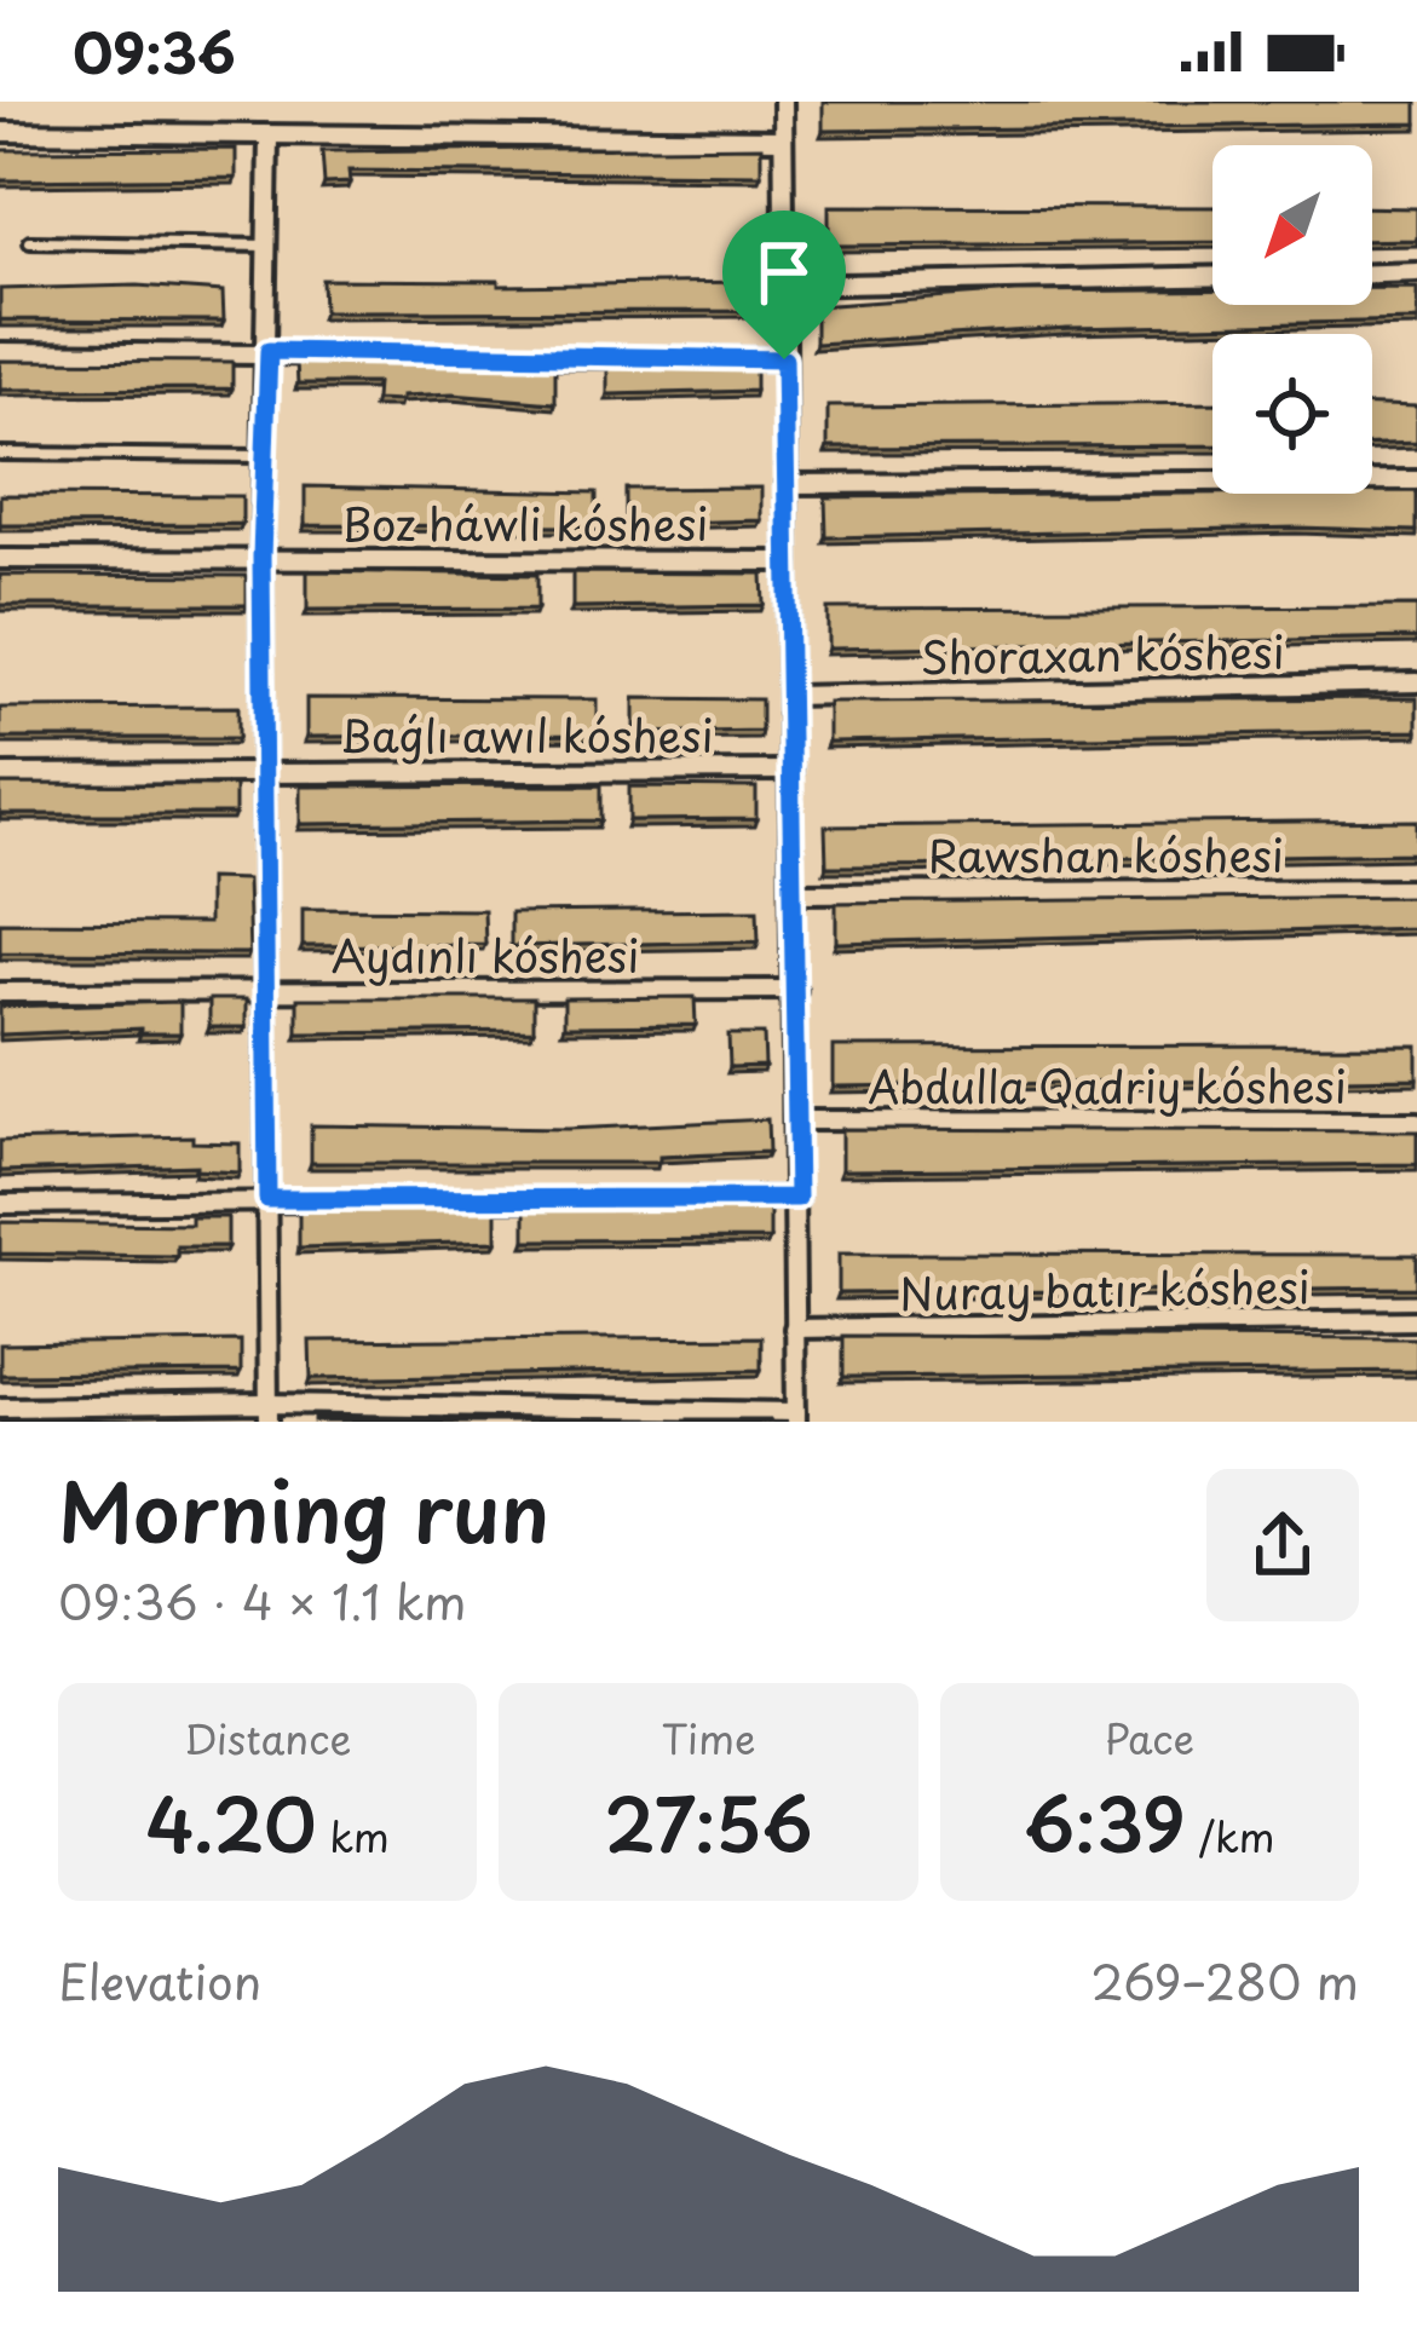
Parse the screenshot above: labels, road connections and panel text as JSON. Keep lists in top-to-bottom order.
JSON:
{
  "streets": {
    "street": [
      "Boz háwli kóshesi",
      "Shoraxan kóshesi",
      "Baǵlı awıl kóshesi",
      "Rawshan kóshesi",
      "Aydınlı kóshesi",
      "Abdulla Qadriy kóshesi",
      "Nuray batır kóshesi"
    ]
  },
  "north": "bottom left",
  "page": {
    "status": "09:36",
    "heading": ["Morning run", "09:36 · 4 × 1.1 km"],
    "stats": [
      ["Distance", "4.20 km"],
      ["Time", "27:56"],
      ["Pace", "6:39 /km"]
    ],
    "chart": ["Elevation", "269–280 m"]
  }
}
